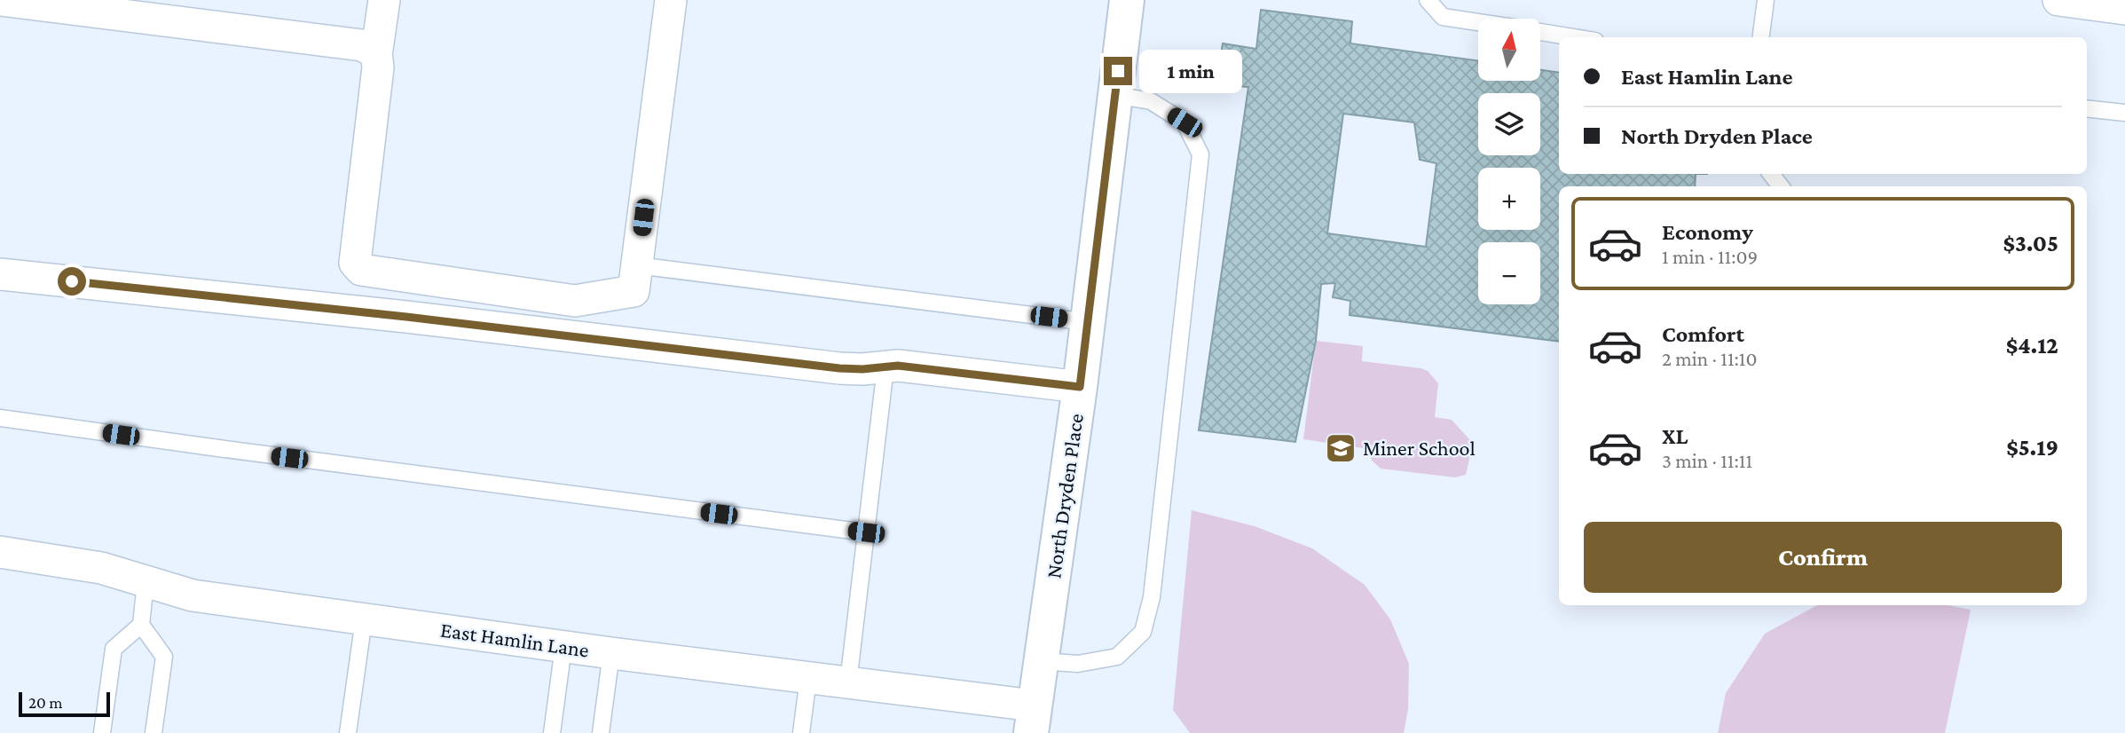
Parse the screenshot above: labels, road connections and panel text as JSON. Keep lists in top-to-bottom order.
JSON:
{
  "streets": {
    "street": ["North Dryden Place", "East Hamlin Lane"]
  },
  "crossings": [
    ["North Dryden Place", "East Hamlin Lane"]
  ],
  "places": {
    "school or university": ["Miner School"]
  },
  "scale_bar": "20 m",
  "north": "top",
  "page": {
    "map_buttons": ["+", "−"],
    "banner": ["East Hamlin Lane", "North Dryden Place"],
    "bubble": "1 min",
    "list": [
      {
        "name": "Economy",
        "note": "1 min · 11:09",
        "value": "$3.05"
      },
      {
        "name": "Comfort",
        "note": "2 min · 11:10",
        "value": "$4.12"
      },
      {
        "name": "XL",
        "note": "3 min · 11:11",
        "value": "$5.19"
      }
    ],
    "buttons": "Confirm",
    "scale": "20 m"
  }
}
